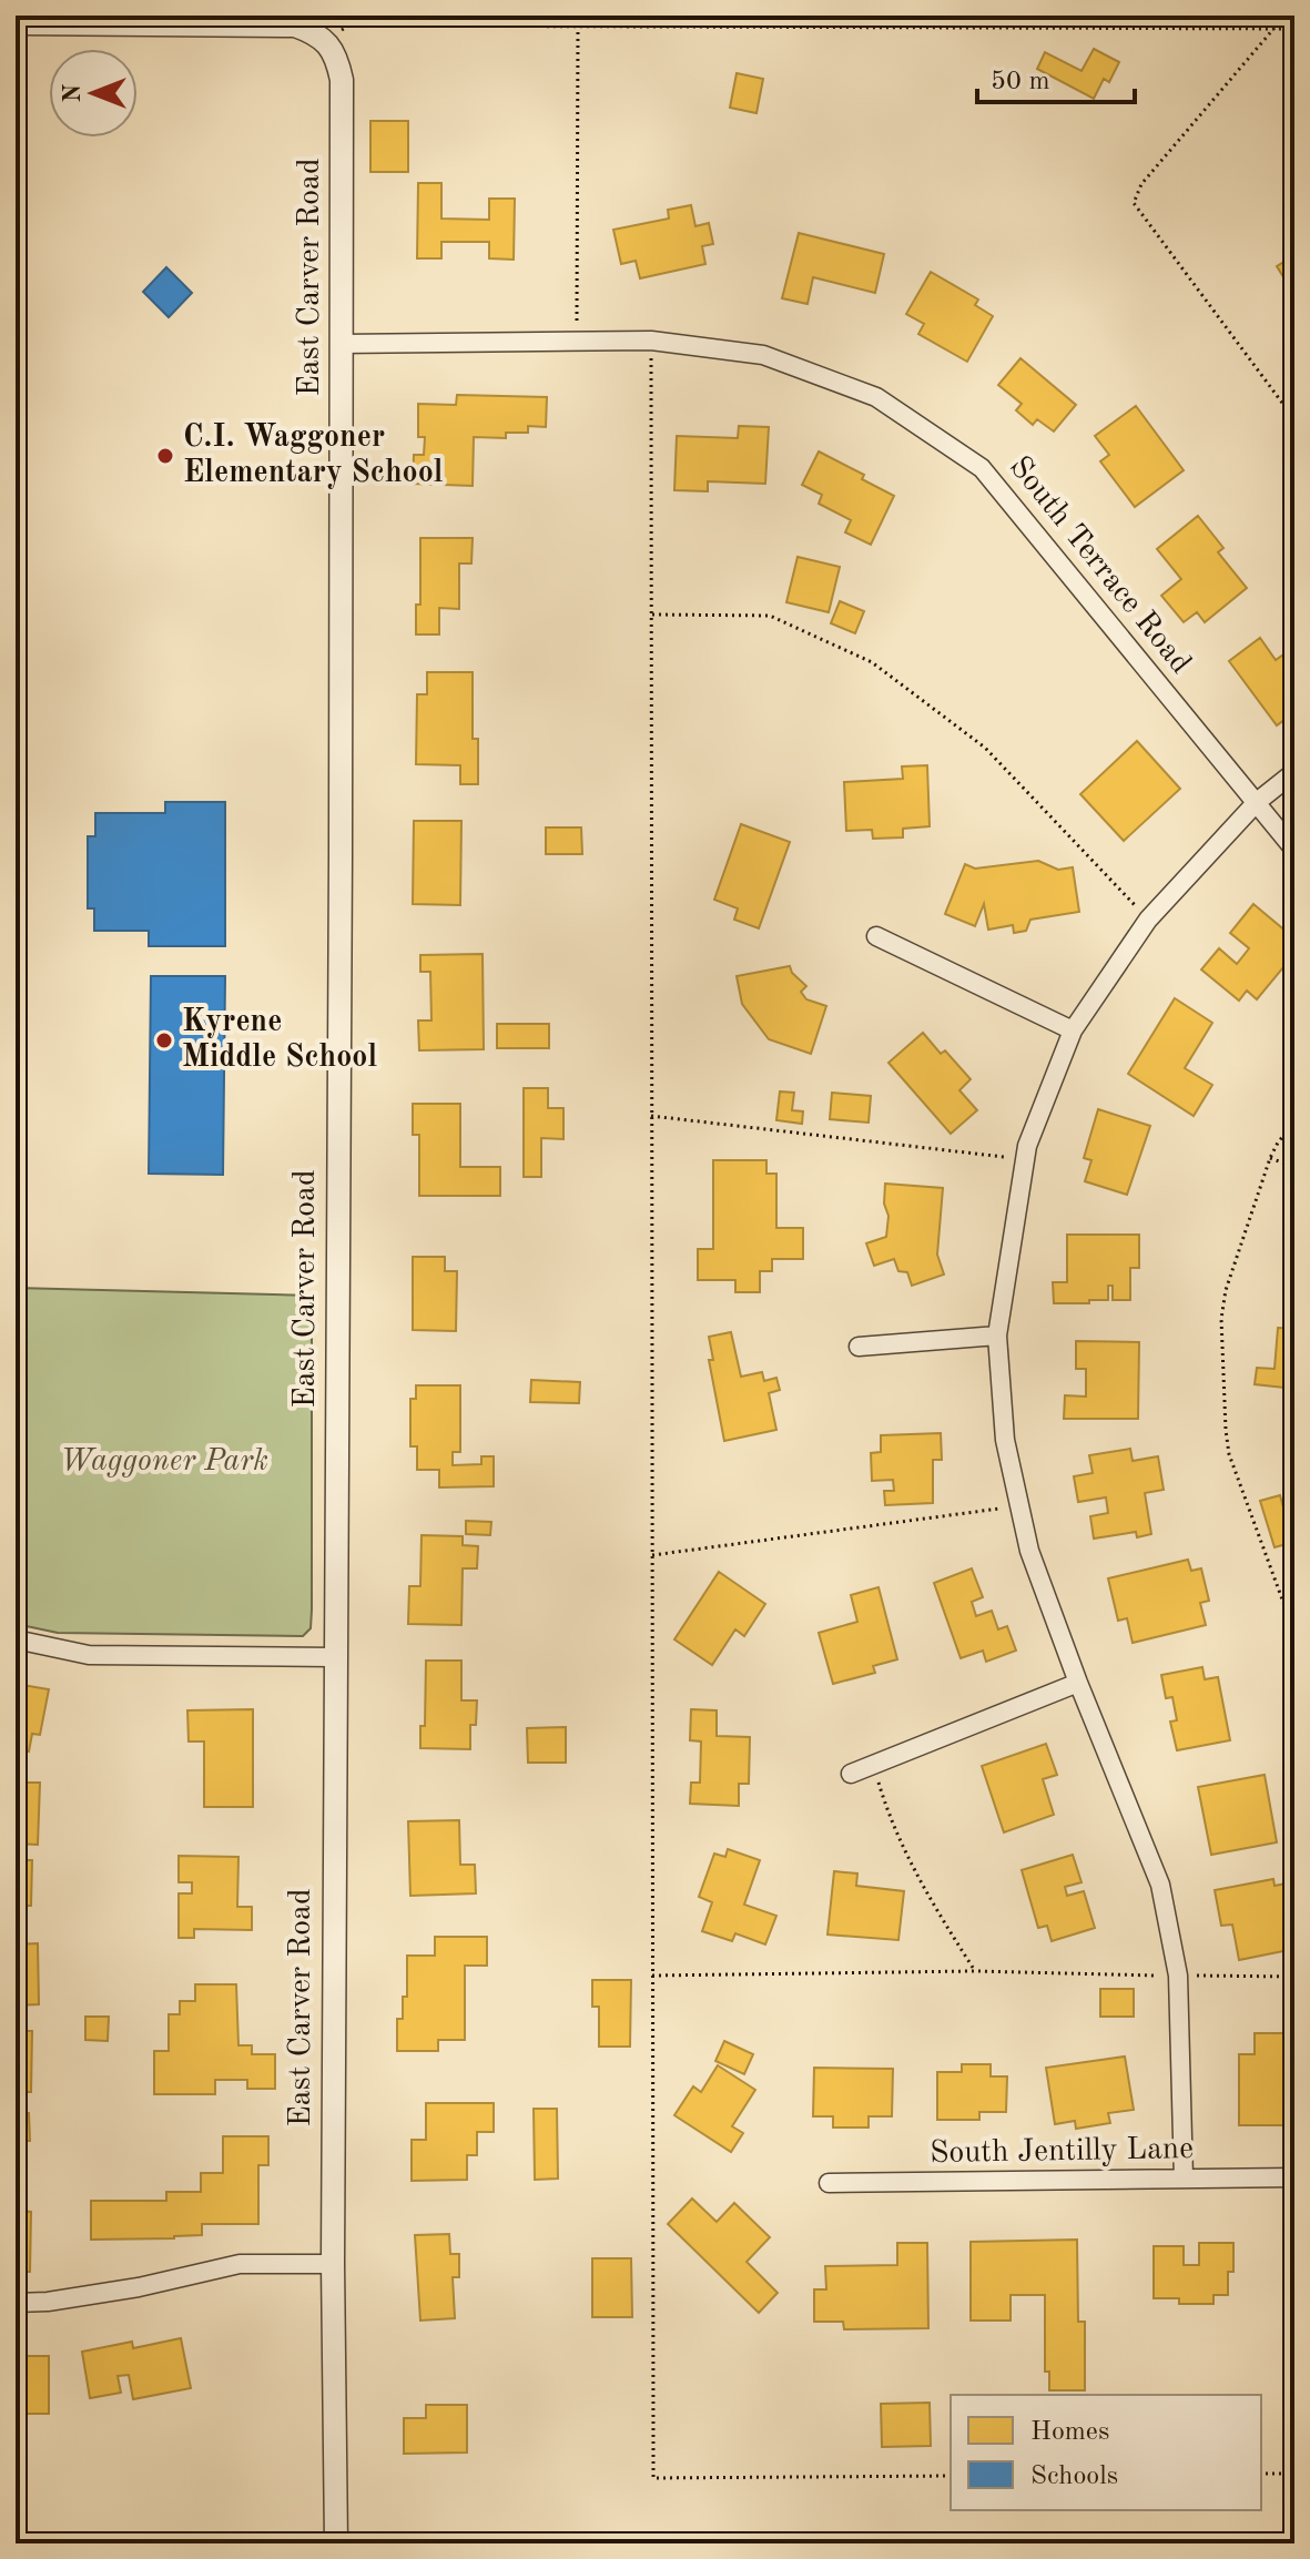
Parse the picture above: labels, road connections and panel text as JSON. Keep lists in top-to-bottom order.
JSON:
{
  "streets": {
    "street": ["East Carver Road", "South Terrace Road", "South Jentilly Lane"]
  },
  "crossings": [
    ["East Carver Road", "South Terrace Road"]
  ],
  "parks": ["Waggoner Park"],
  "places": ["C.I. Waggoner Elementary School", "Kyrene Middle School"],
  "legend": ["Homes", "Schools"],
  "scale_bar": "50 m",
  "north": "left"
}
